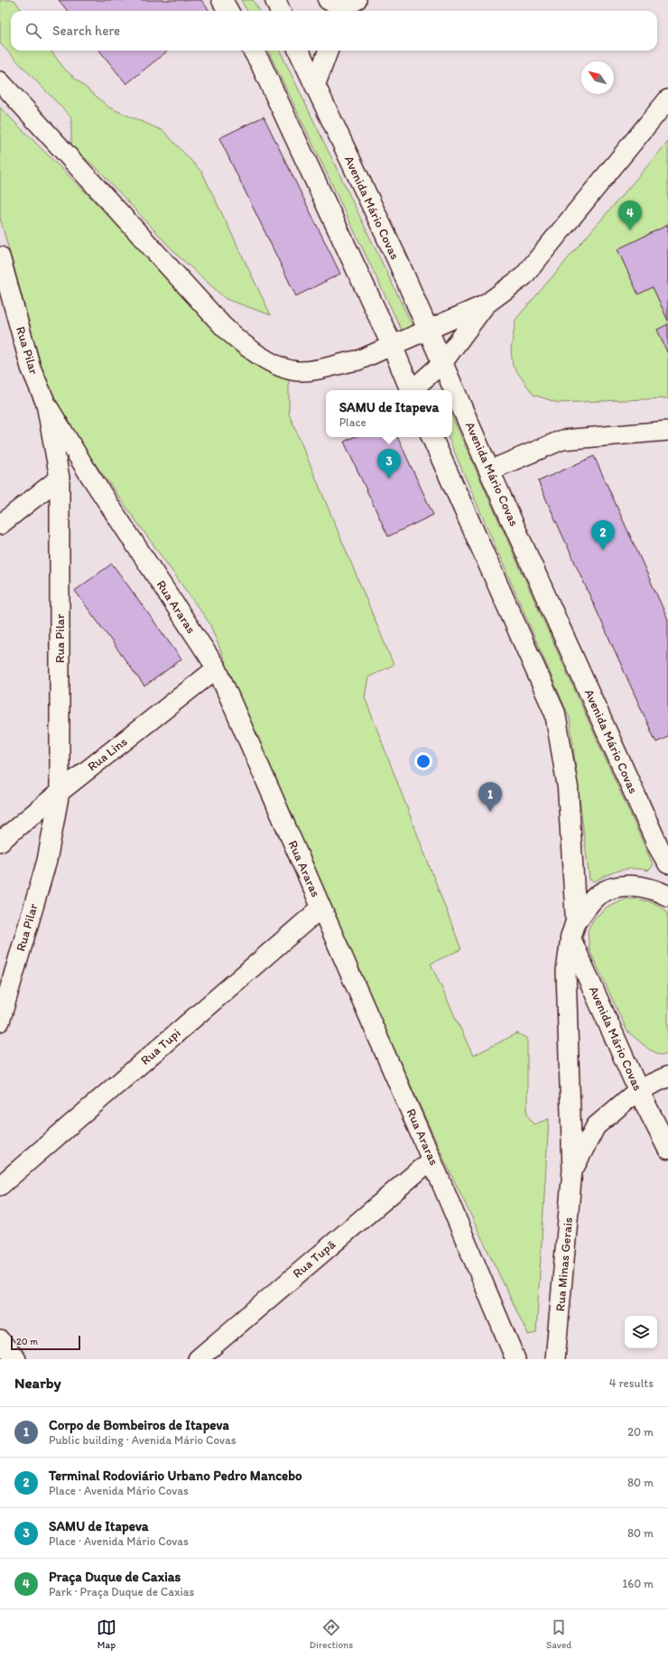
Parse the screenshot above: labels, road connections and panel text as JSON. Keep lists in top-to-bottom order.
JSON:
{
  "streets": {
    "main road": ["Avenida Mário Covas"],
    "street": [
      "Rua Pilar",
      "Rua Araras",
      "Rua Lins",
      "Rua Tupi",
      "Rua Tupã",
      "Rua Minas Gerais"
    ]
  },
  "crossings": [
    ["Avenida Mário Covas", "Rua Minas Gerais"],
    ["Rua Pilar", "Rua Araras"],
    ["Rua Pilar", "Rua Lins"],
    ["Rua Araras", "Rua Lins"],
    ["Rua Araras", "Rua Tupi"],
    ["Rua Araras", "Rua Tupã"]
  ],
  "scale_bar": "20 m",
  "north": "top left",
  "page": {
    "search": "Search here",
    "pins": [
      "4",
      "3",
      "2",
      "1"
    ],
    "popup": ["SAMU de Itapeva", "Place"],
    "scale": "20 m",
    "heading": ["Nearby", "4 results"],
    "list": [
      {
        "mark": "1",
        "name": "Corpo de Bombeiros de Itapeva",
        "note": "Public building · Avenida Mário Covas",
        "value": "20 m"
      },
      {
        "mark": "2",
        "name": "Terminal Rodoviário Urbano Pedro Mancebo",
        "note": "Place · Avenida Mário Covas",
        "value": "80 m"
      },
      {
        "mark": "3",
        "name": "SAMU de Itapeva",
        "note": "Place · Avenida Mário Covas",
        "value": "80 m"
      },
      {
        "mark": "4",
        "name": "Praça Duque de Caxias",
        "note": "Park · Praça Duque de Caxias",
        "value": "160 m"
      }
    ],
    "nav": ["Map", "Directions", "Saved"]
  }
}
